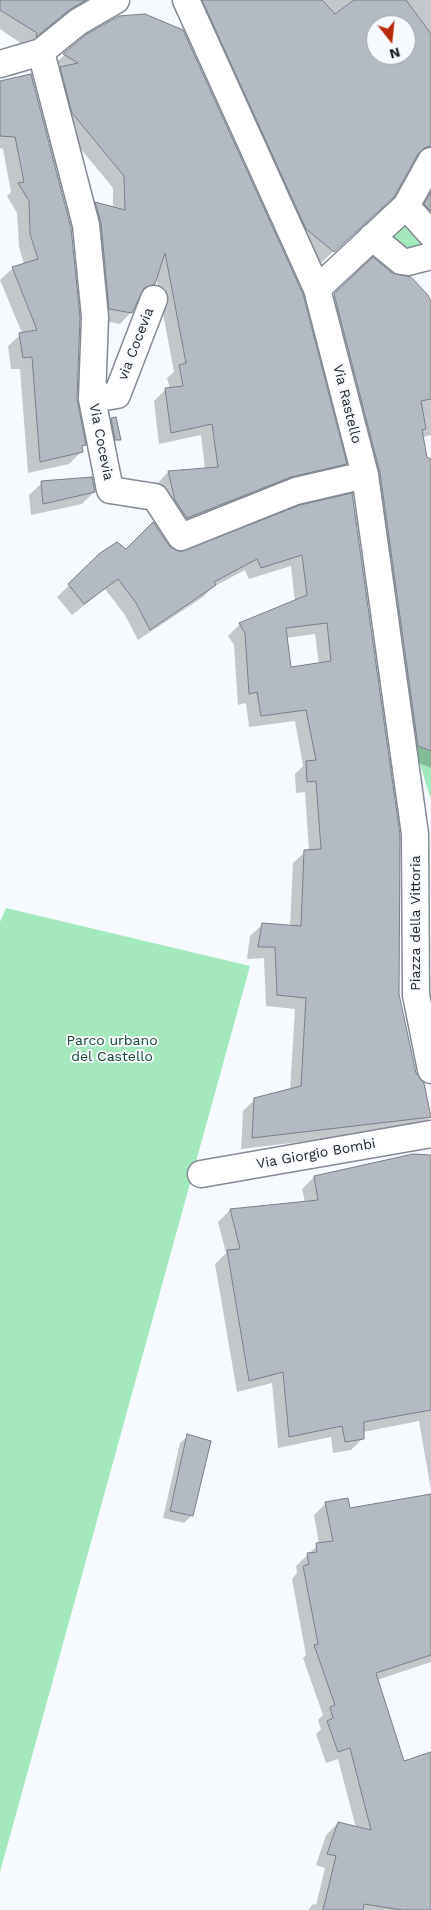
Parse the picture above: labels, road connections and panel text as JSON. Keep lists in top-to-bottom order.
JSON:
{
  "streets": {
    "street": [
      "via Cocevia",
      "Via Rastello",
      "Via Cocevia",
      "Piazza della Vittoria",
      "Via Giorgio Bombi"
    ]
  },
  "crossings": [
    ["via Cocevia", "Via Cocevia"],
    ["Via Rastello", "Via Cocevia"],
    ["Via Rastello", "Piazza della Vittoria"]
  ],
  "parks": ["Parco urbano del Castello"],
  "north": "bottom"
}
